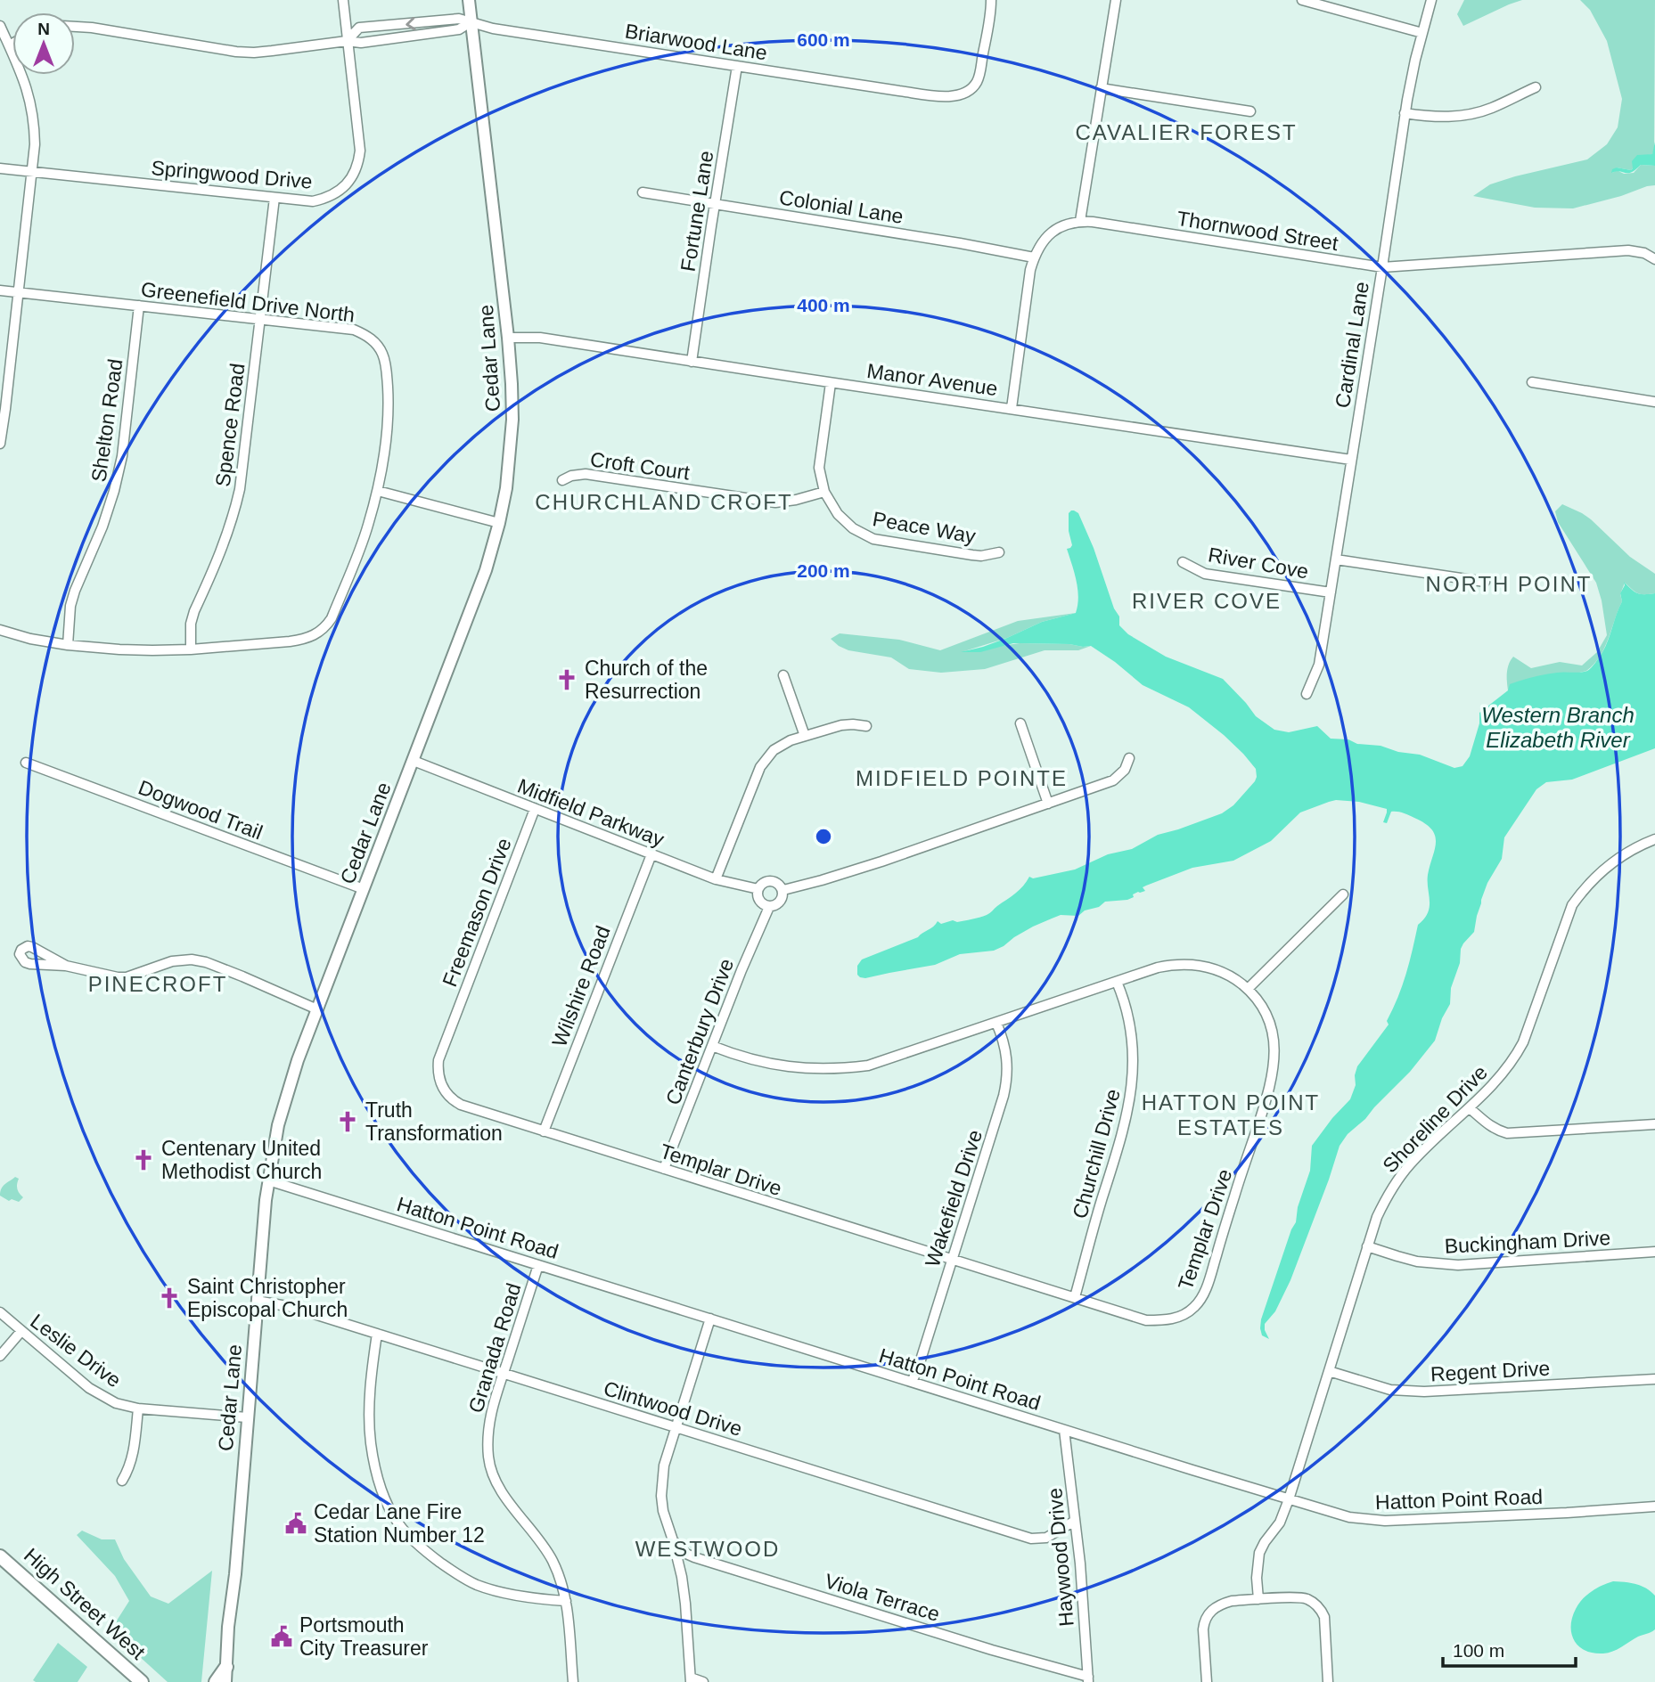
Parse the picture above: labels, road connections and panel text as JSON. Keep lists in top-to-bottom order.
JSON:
{
  "streets": {
    "main road": ["Cedar Lane", "High Street West"],
    "street": [
      "Briarwood Lane",
      "Springwood Drive",
      "Colonial Lane",
      "Fortune Lane",
      "Thornwood Street",
      "Greenefield Drive North",
      "Cardinal Lane",
      "Manor Avenue",
      "Shelton Road",
      "Spence Road",
      "Croft Court",
      "Peace Way",
      "River Cove",
      "Dogwood Trail",
      "Midfield Parkway",
      "Freemason Drive",
      "Wilshire Road",
      "Canterbury Drive",
      "Shoreline Drive",
      "Churchill Drive",
      "Templar Drive",
      "Wakefield Drive",
      "Hatton Point Road",
      "Buckingham Drive",
      "Granada Road",
      "Leslie Drive",
      "Regent Drive",
      "Clintwood Drive",
      "Haywood Drive",
      "Viola Terrace"
    ]
  },
  "crossings": [
    ["Briarwood Lane", "Springwood Drive"],
    ["Briarwood Lane", "Fortune Lane"],
    ["Briarwood Lane", "Cedar Lane"],
    ["Springwood Drive", "Spence Road"],
    ["Colonial Lane", "Fortune Lane"],
    ["Fortune Lane", "Manor Avenue"],
    ["Thornwood Street", "Cardinal Lane"],
    ["Greenefield Drive North", "Shelton Road"],
    ["Greenefield Drive North", "Spence Road"],
    ["Cardinal Lane", "Manor Avenue"],
    ["Cardinal Lane", "River Cove"],
    ["Cedar Lane", "Manor Avenue"],
    ["Cedar Lane", "Dogwood Trail"],
    ["Cedar Lane", "Midfield Parkway"],
    ["Cedar Lane", "Hatton Point Road"],
    ["Cedar Lane", "Leslie Drive"],
    ["Cedar Lane", "Clintwood Drive"],
    ["Manor Avenue", "Peace Way"],
    ["Croft Court", "Peace Way"],
    ["Midfield Parkway", "Freemason Drive"],
    ["Midfield Parkway", "Wilshire Road"],
    ["Midfield Parkway", "Canterbury Drive"],
    ["Freemason Drive", "Templar Drive"],
    ["Wilshire Road", "Templar Drive"],
    ["Canterbury Drive", "Templar Drive"],
    ["Shoreline Drive", "Hatton Point Road"],
    ["Shoreline Drive", "Buckingham Drive"],
    ["Shoreline Drive", "Regent Drive"],
    ["Churchill Drive", "Templar Drive"],
    ["Templar Drive", "Wakefield Drive"],
    ["Wakefield Drive", "Hatton Point Road"],
    ["Hatton Point Road", "Granada Road"],
    ["Hatton Point Road", "Haywood Drive"],
    ["Granada Road", "Clintwood Drive"],
    ["Clintwood Drive", "Haywood Drive"],
    ["Haywood Drive", "Viola Terrace"]
  ],
  "districts": [
    "CAVALIER FOREST",
    "CHURCHLAND CROFT",
    "NORTH POINT",
    "RIVER COVE",
    "MIDFIELD POINTE",
    "PINECROFT",
    "HATTON POINT ESTATES",
    "WESTWOOD"
  ],
  "water": ["Western Branch Elizabeth River"],
  "places": {
    "church": [
      "Church of the Resurrection",
      "Truth Transformation",
      "Centenary United Methodist Church",
      "Saint Christopher Episcopal Church"
    ],
    "public building": ["Cedar Lane Fire Station Number 12", "Portsmouth City Treasurer"]
  },
  "scale_bar": "100 m",
  "north": "top",
  "rings": ["600 m", "400 m", "200 m"]
}
